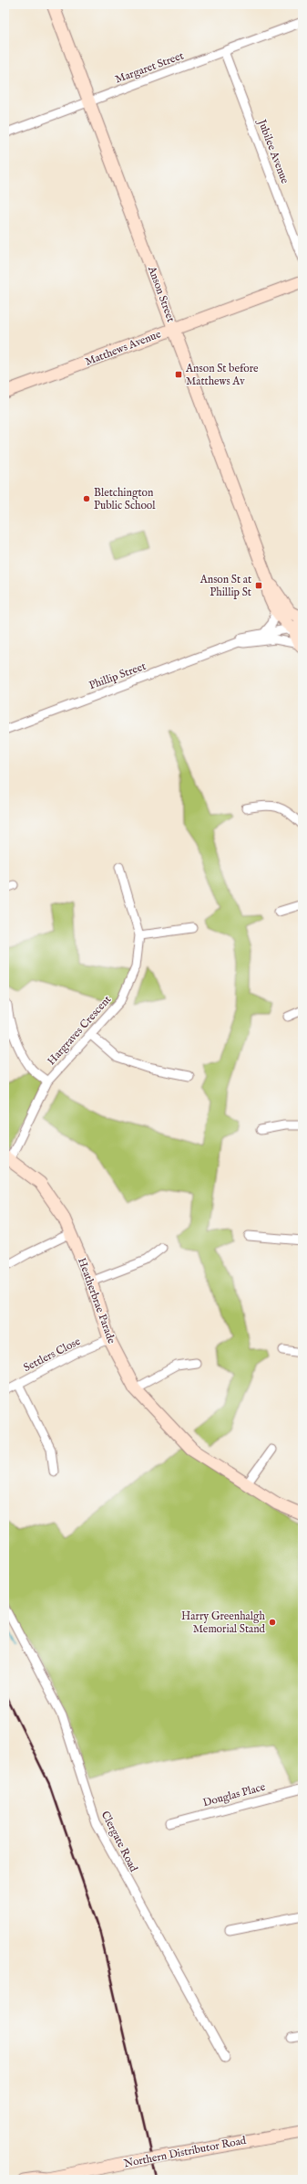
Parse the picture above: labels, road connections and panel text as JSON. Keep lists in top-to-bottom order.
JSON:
{
  "streets": {
    "street": [
      "Margaret Street",
      "Jubilee Avenue",
      "Anson Street",
      "Matthews Avenue",
      "Phillip Street",
      "Hargraves Crescent",
      "Heatherbrae Parade",
      "Settlers Close",
      "Douglas Place",
      "Clergate Road",
      "Northern Distributor Road"
    ]
  },
  "crossings": [
    ["Margaret Street", "Jubilee Avenue"],
    ["Margaret Street", "Anson Street"],
    ["Anson Street", "Matthews Avenue"],
    ["Anson Street", "Phillip Street"],
    ["Hargraves Crescent", "Heatherbrae Parade"],
    ["Heatherbrae Parade", "Settlers Close"]
  ],
  "places": {
    "transit": ["Anson St before Matthews Av", "Anson St at Phillip St"],
    "other": ["Bletchington Public School", "Harry Greenhalgh Memorial Stand"]
  }
}
